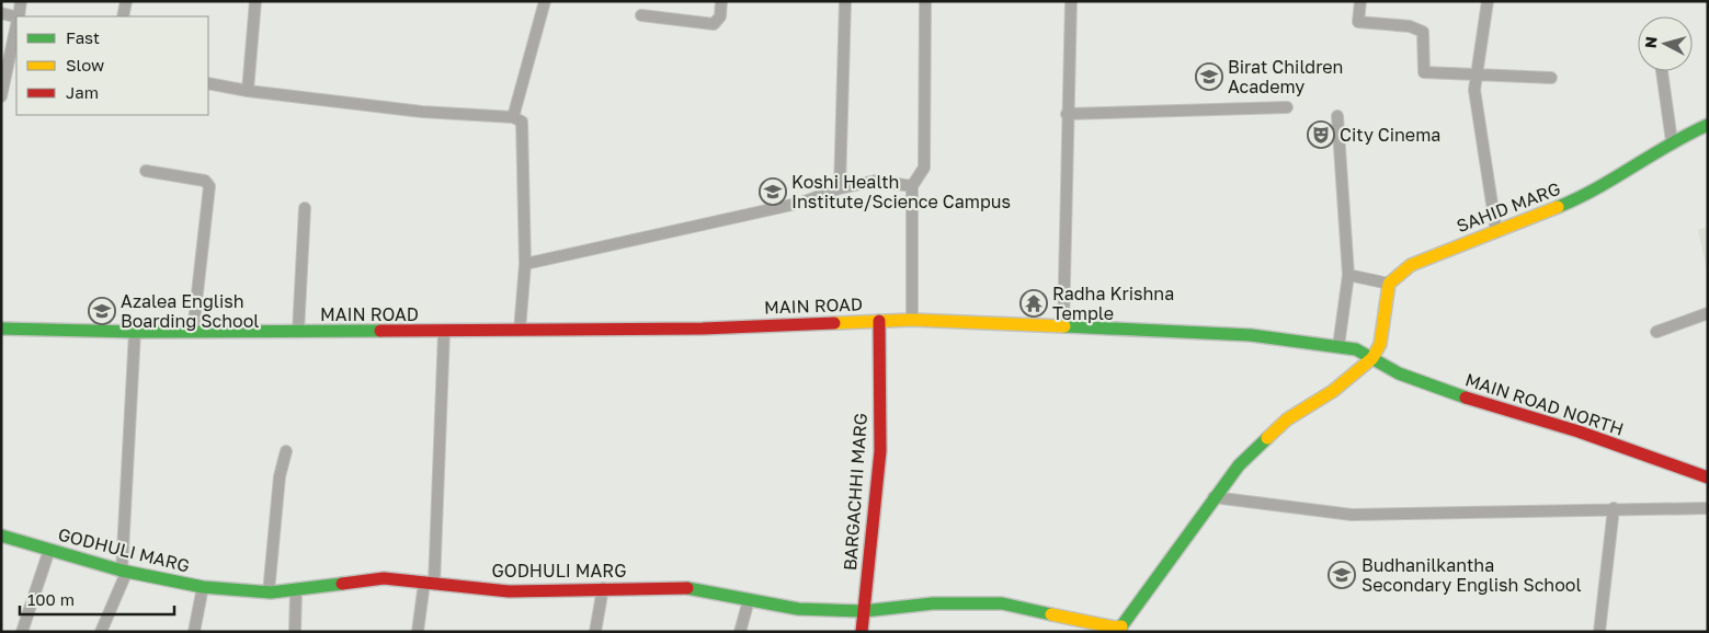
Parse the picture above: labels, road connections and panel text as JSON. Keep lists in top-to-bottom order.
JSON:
{
  "streets": {
    "main road": [
      "SAHID MARG",
      "MAIN ROAD",
      "MAIN ROAD NORTH",
      "BARGACHHI MARG",
      "GODHULI MARG"
    ]
  },
  "crossings": [
    ["MAIN ROAD", "MAIN ROAD NORTH"],
    ["MAIN ROAD", "BARGACHHI MARG"],
    ["BARGACHHI MARG", "GODHULI MARG"]
  ],
  "places": {
    "school or university": [
      "Birat Children Academy",
      "Koshi Health Institute/Science Campus",
      "Azalea English Boarding School",
      "Budhanilkantha Secondary English School"
    ],
    "theatre": ["City Cinema"],
    "temple": ["Radha Krishna Temple"]
  },
  "legend": ["Fast", "Slow", "Jam"],
  "scale_bar": "100 m",
  "north": "left"
}
